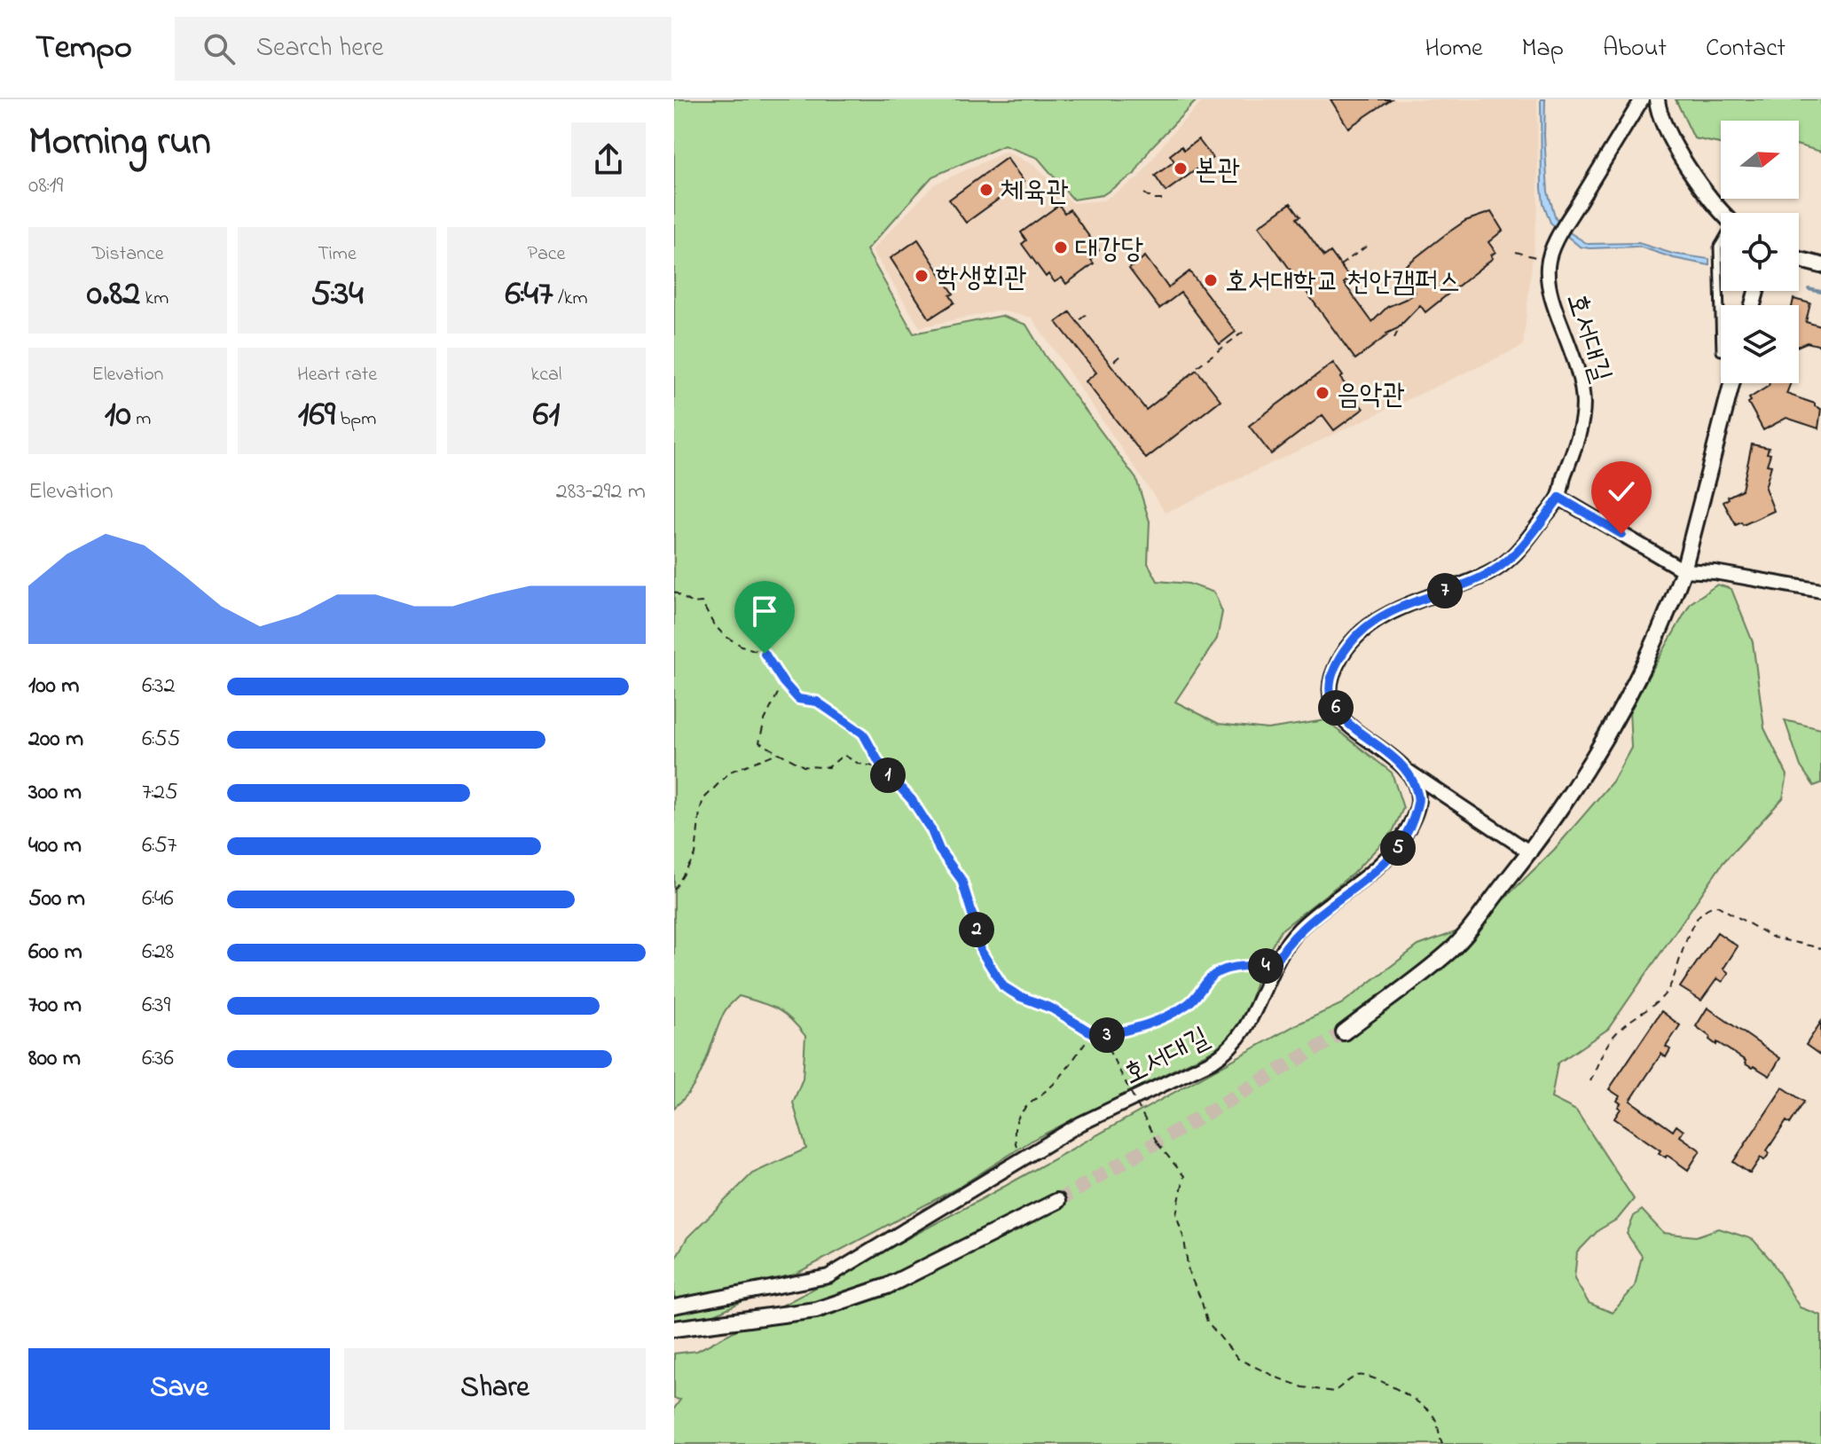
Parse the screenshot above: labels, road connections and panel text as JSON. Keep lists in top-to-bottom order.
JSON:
{
  "streets": {
    "street": ["호서대길"]
  },
  "places": [
    "본관",
    "체육관",
    "대강당",
    "학생회관",
    "호서대학교 천안캠퍼스",
    "음악관"
  ],
  "north": "right",
  "page": {
    "header": "Tempo",
    "search": "Search here",
    "nav": [
      "Home",
      "Map",
      "About",
      "Contact"
    ],
    "heading": ["Morning run", "08:19"],
    "stats": [
      ["Distance", "0.82 km"],
      ["Time", "5:34"],
      ["Pace", "6:47 /km"],
      ["Elevation", "10 m"],
      ["Heart rate", "169 bpm"],
      ["kcal", "61"]
    ],
    "chart": ["Elevation", "283–292 m"],
    "pins": [
      "7",
      "6",
      "1",
      "5",
      "2",
      "4",
      "3"
    ],
    "list": [
      {
        "name": "100 m",
        "note": "6:32"
      },
      {
        "name": "200 m",
        "note": "6:55"
      },
      {
        "name": "300 m",
        "note": "7:25"
      },
      {
        "name": "400 m",
        "note": "6:57"
      },
      {
        "name": "500 m",
        "note": "6:46"
      },
      {
        "name": "600 m",
        "note": "6:28"
      },
      {
        "name": "700 m",
        "note": "6:39"
      },
      {
        "name": "800 m",
        "note": "6:36"
      }
    ],
    "buttons": ["Save", "Share"]
  }
}
